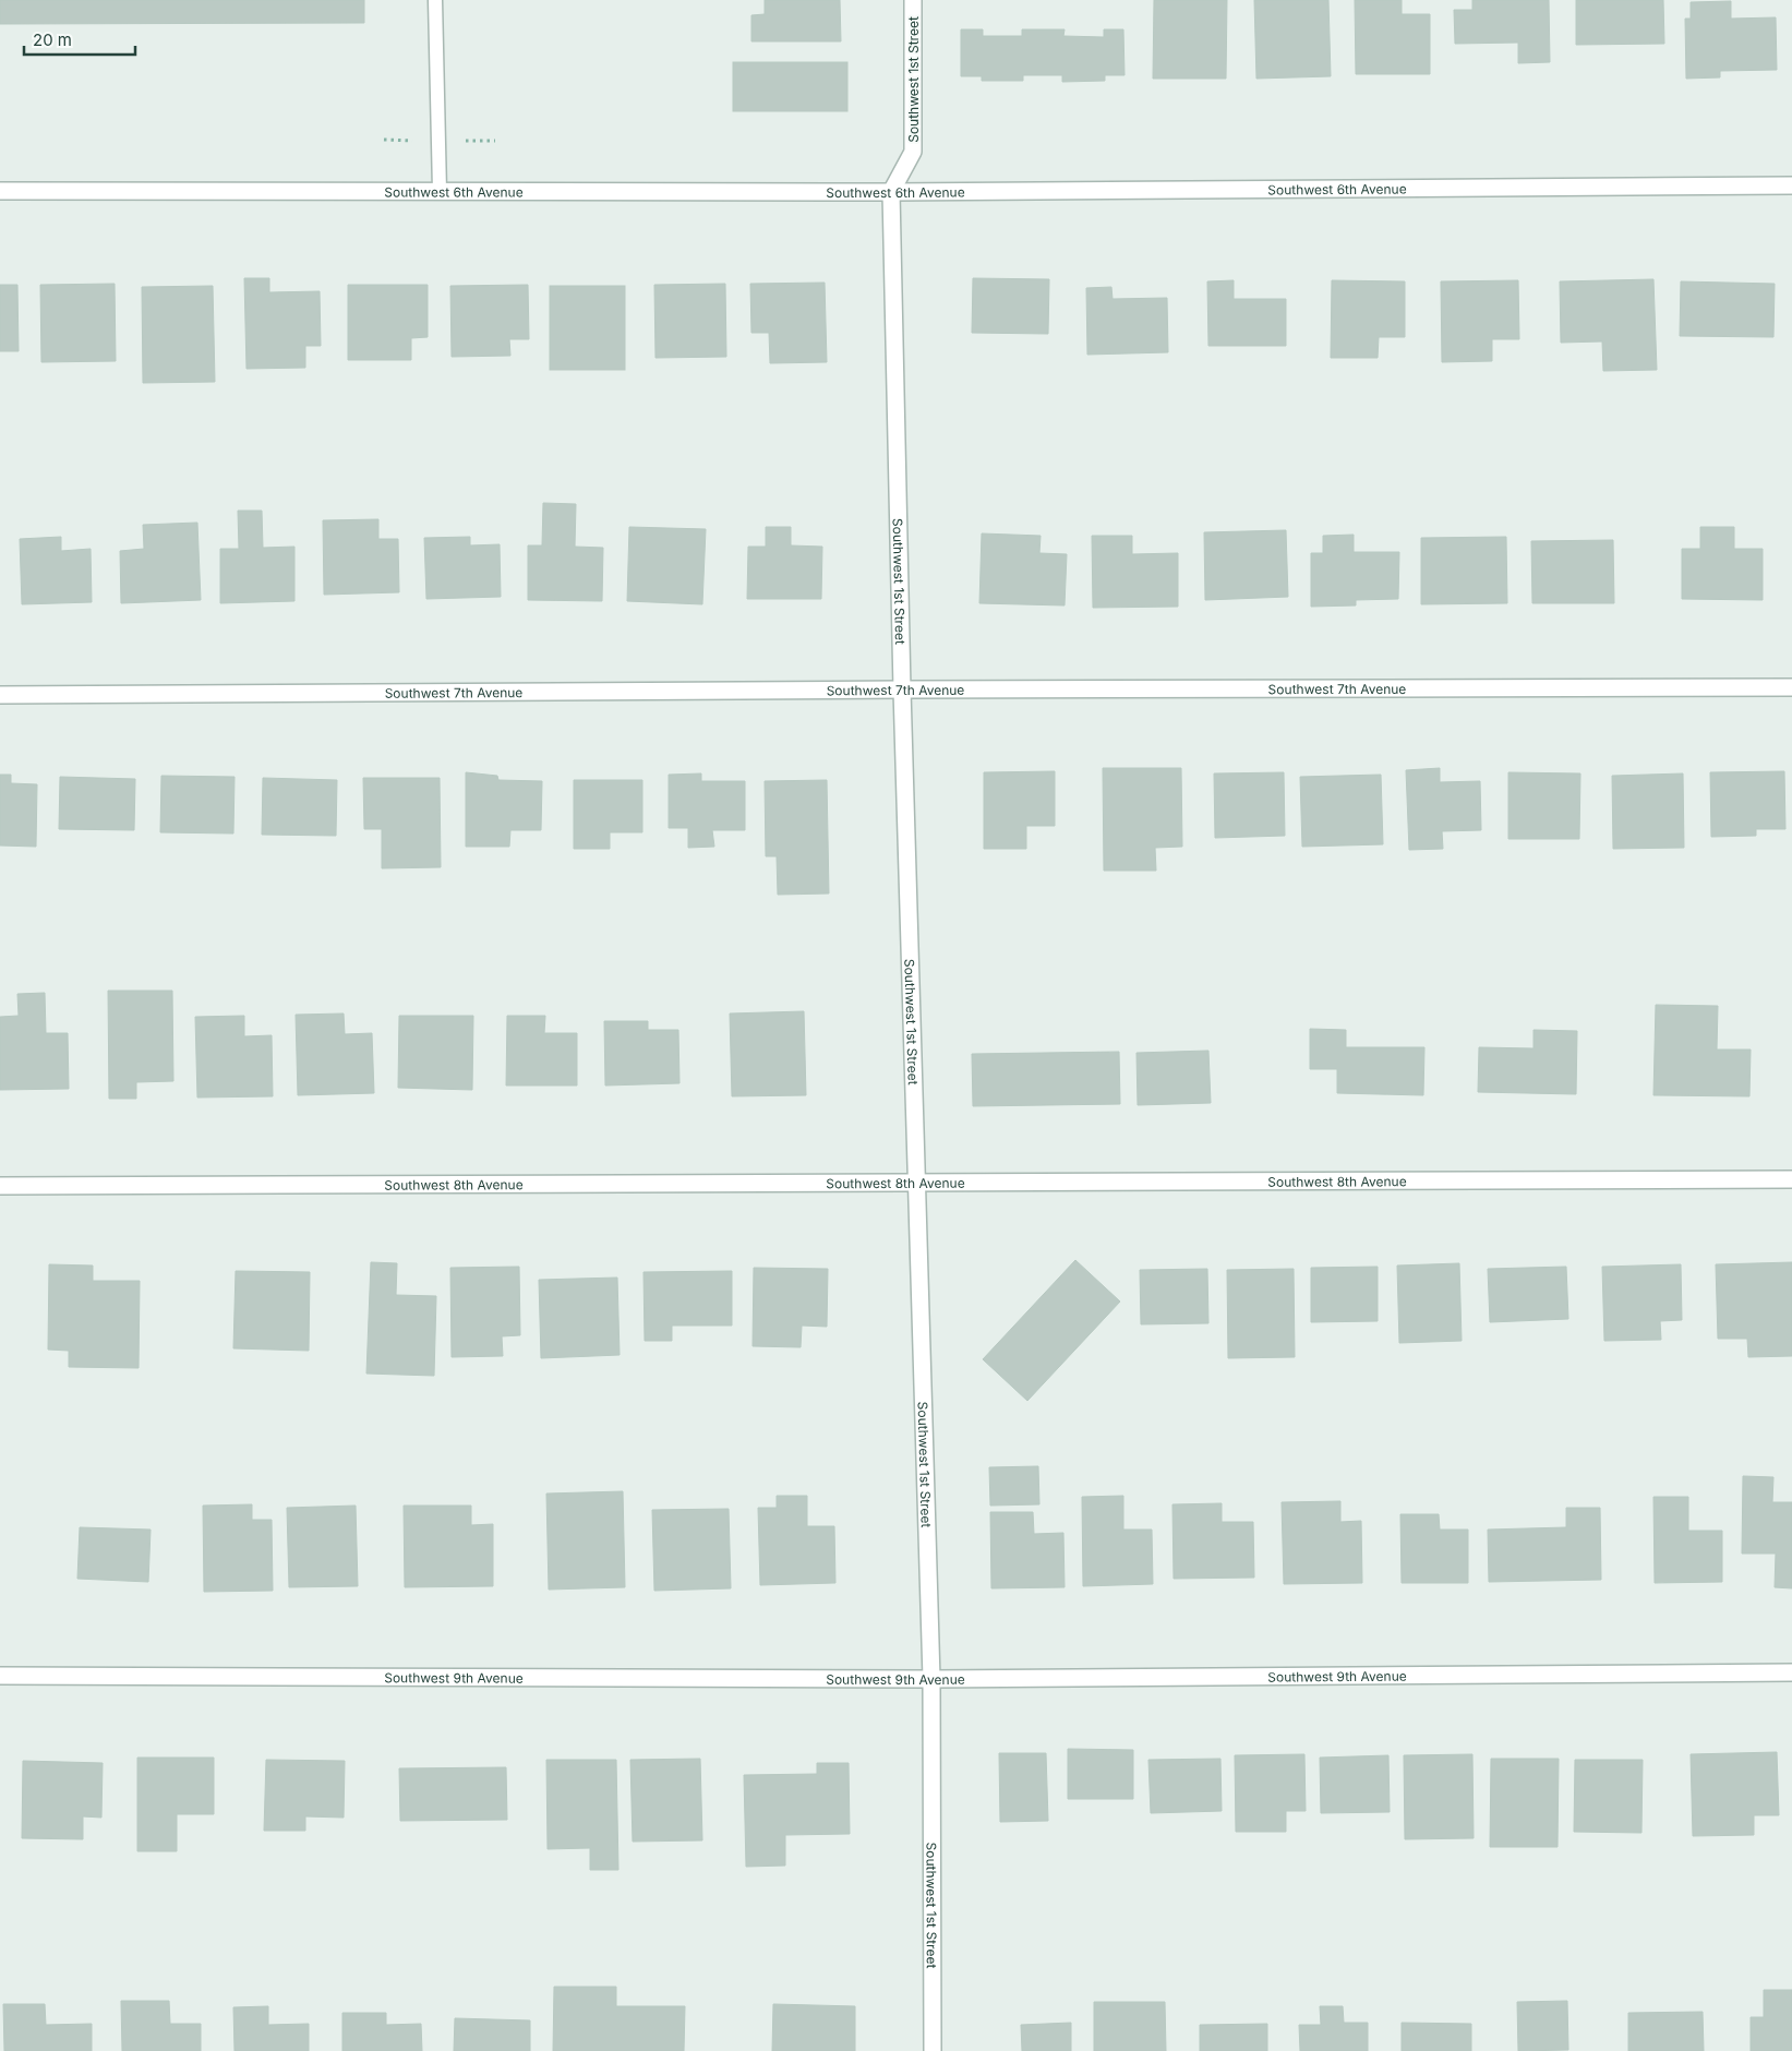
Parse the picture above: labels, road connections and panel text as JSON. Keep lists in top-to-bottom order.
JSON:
{
  "streets": {
    "street": [
      "Southwest 1st Street",
      "Southwest 6th Avenue",
      "Southwest 7th Avenue",
      "Southwest 8th Avenue",
      "Southwest 9th Avenue"
    ]
  },
  "crossings": [
    ["Southwest 1st Street", "Southwest 6th Avenue"],
    ["Southwest 1st Street", "Southwest 7th Avenue"],
    ["Southwest 1st Street", "Southwest 8th Avenue"],
    ["Southwest 1st Street", "Southwest 9th Avenue"]
  ],
  "scale_bar": "20 m"
}
